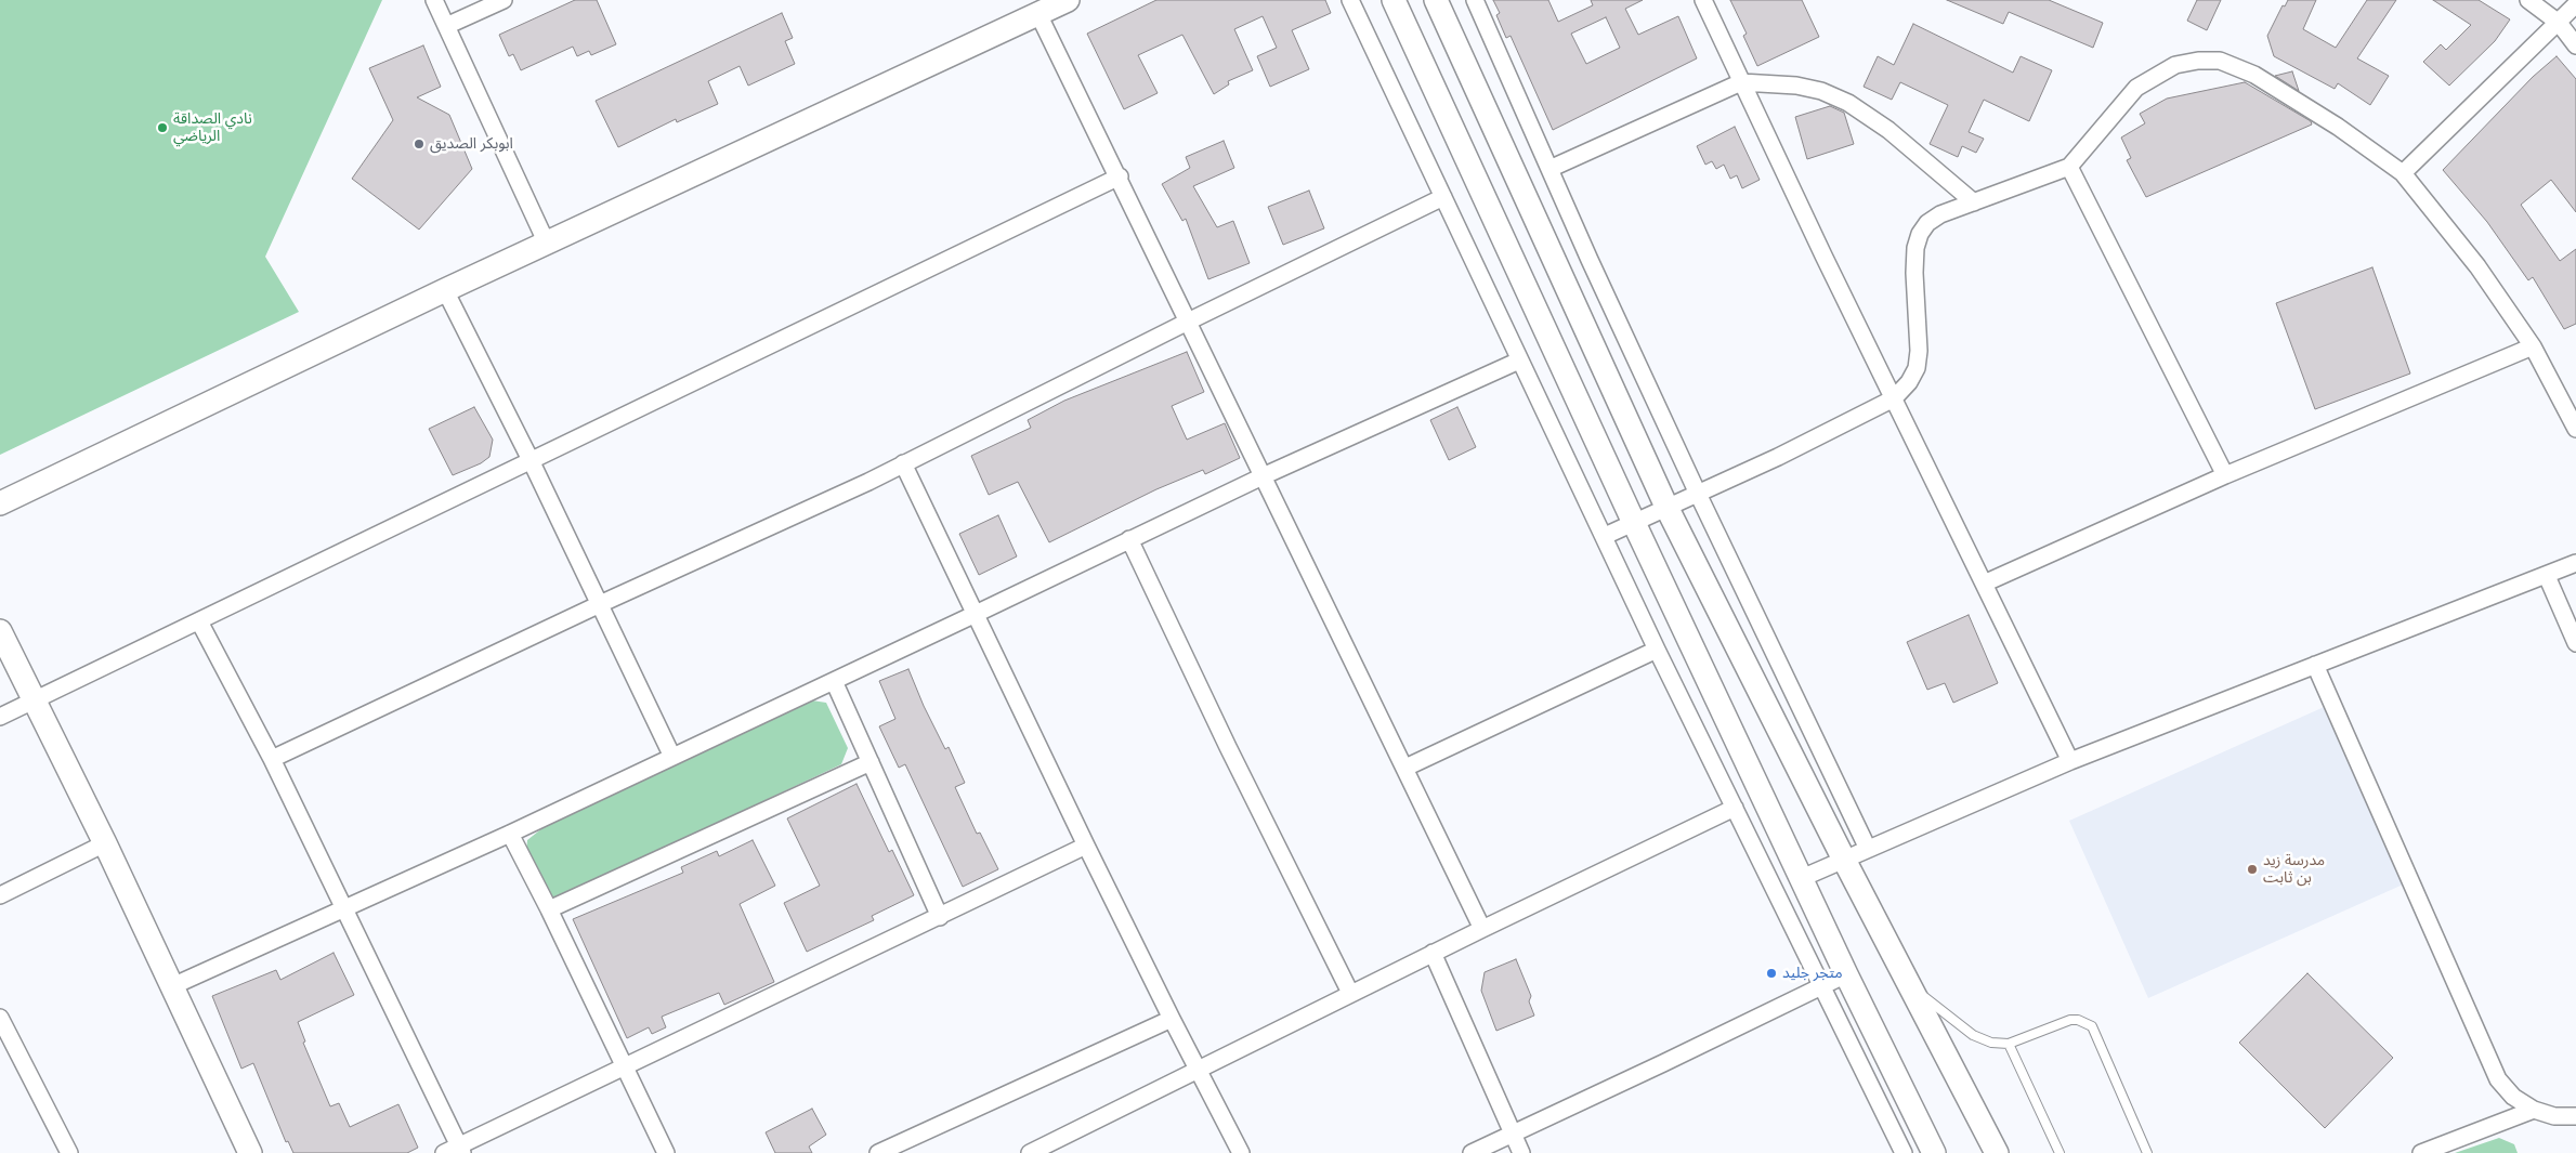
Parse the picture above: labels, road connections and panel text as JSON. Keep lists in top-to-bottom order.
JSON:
{
  "places": [
    "نادي الصداقة الرياضي",
    "ابوبكر الصديق",
    "مدرسة زيد بن ثابت",
    "متجر جليد"
  ]
}
